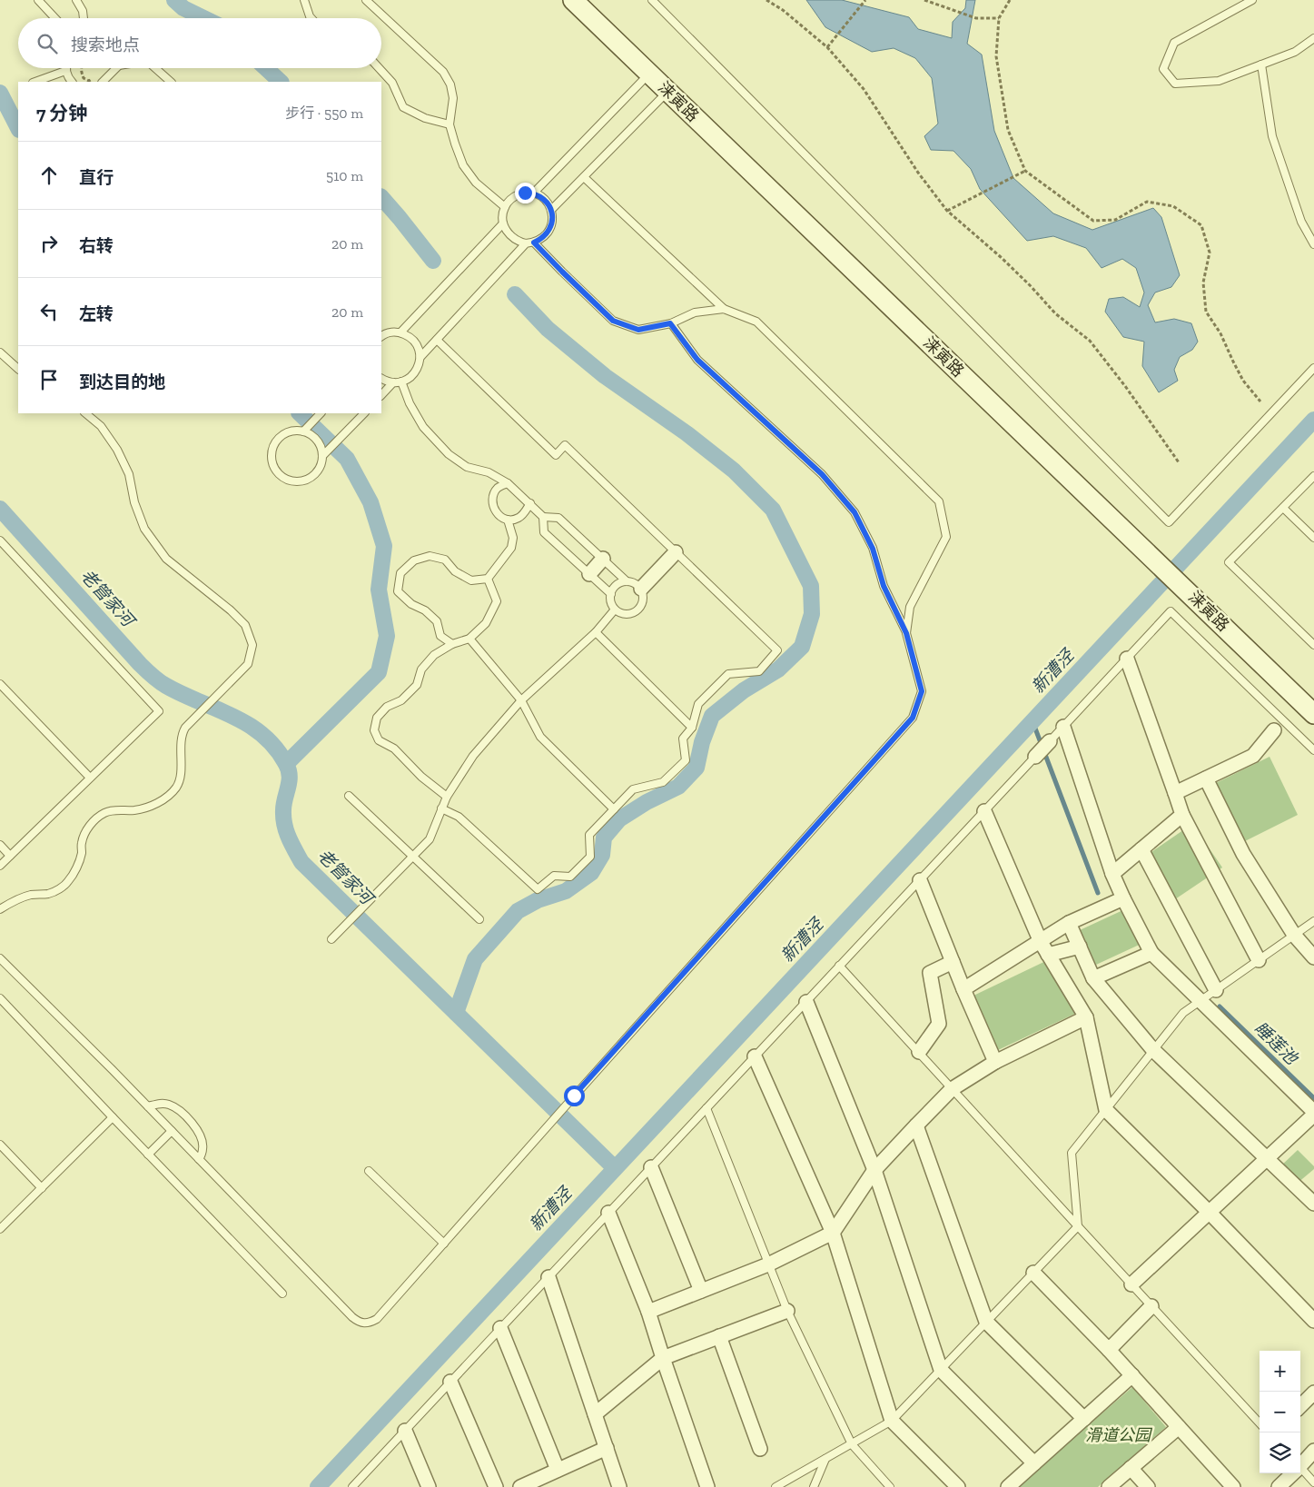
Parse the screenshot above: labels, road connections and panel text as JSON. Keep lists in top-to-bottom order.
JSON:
{
  "streets": {
    "street": ["涞寅路"]
  },
  "water": ["老管家河", "新漕泾", "睡莲池"],
  "parks": ["滑道公园"],
  "page": {
    "search": "搜索地点",
    "heading": ["7 分钟", "步行 · 550 m"],
    "list": [
      ["直行", "510 m"],
      ["右转", "20 m"],
      ["左转", "20 m"],
      "到达目的地"
    ],
    "map_buttons": ["+", "−"]
  }
}
